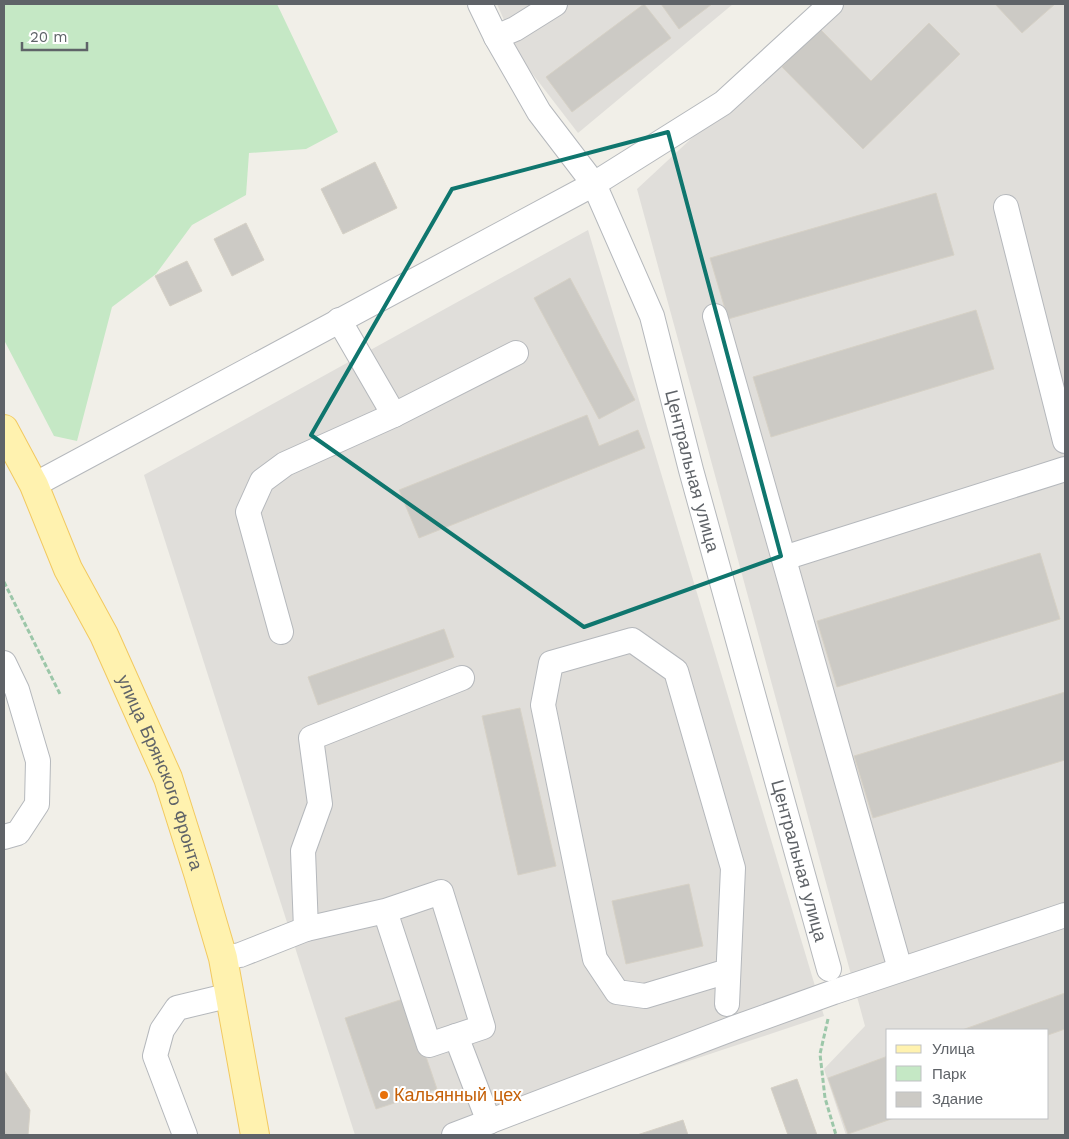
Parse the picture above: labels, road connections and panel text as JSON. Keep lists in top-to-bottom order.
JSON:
{
  "streets": {
    "main road": ["улица Брянского Фронта"],
    "street": ["Центральная улица"]
  },
  "places": ["Кальянный цех"],
  "legend": ["Улица", "Парк", "Здание"],
  "scale_bar": "20 m"
}
